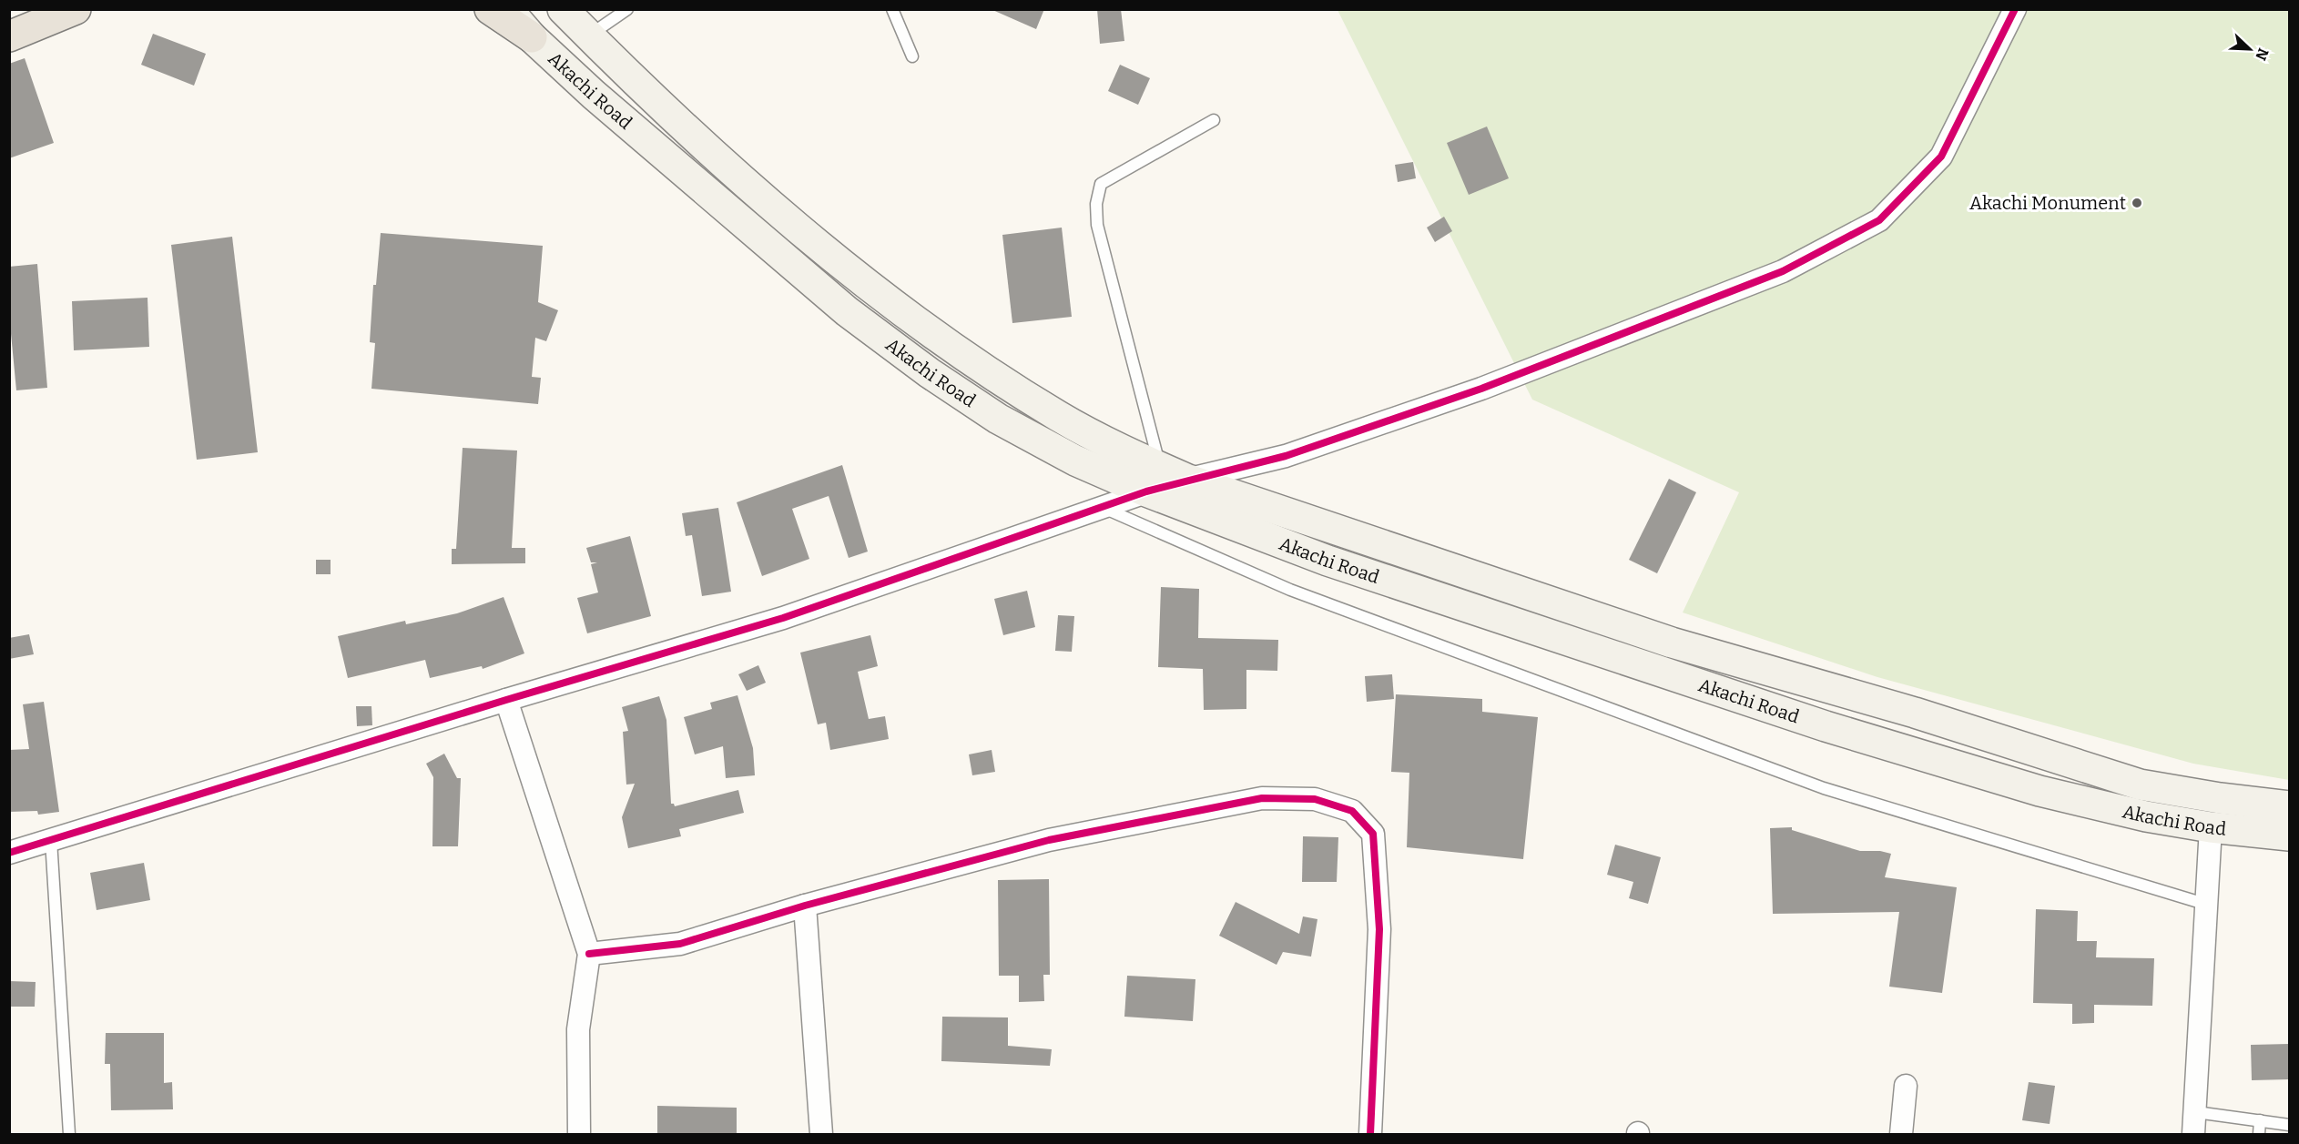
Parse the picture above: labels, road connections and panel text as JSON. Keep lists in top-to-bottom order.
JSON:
{
  "streets": {
    "main road": ["Akachi Road"]
  },
  "places": ["Akachi Monument"],
  "north": "bottom right"
}
